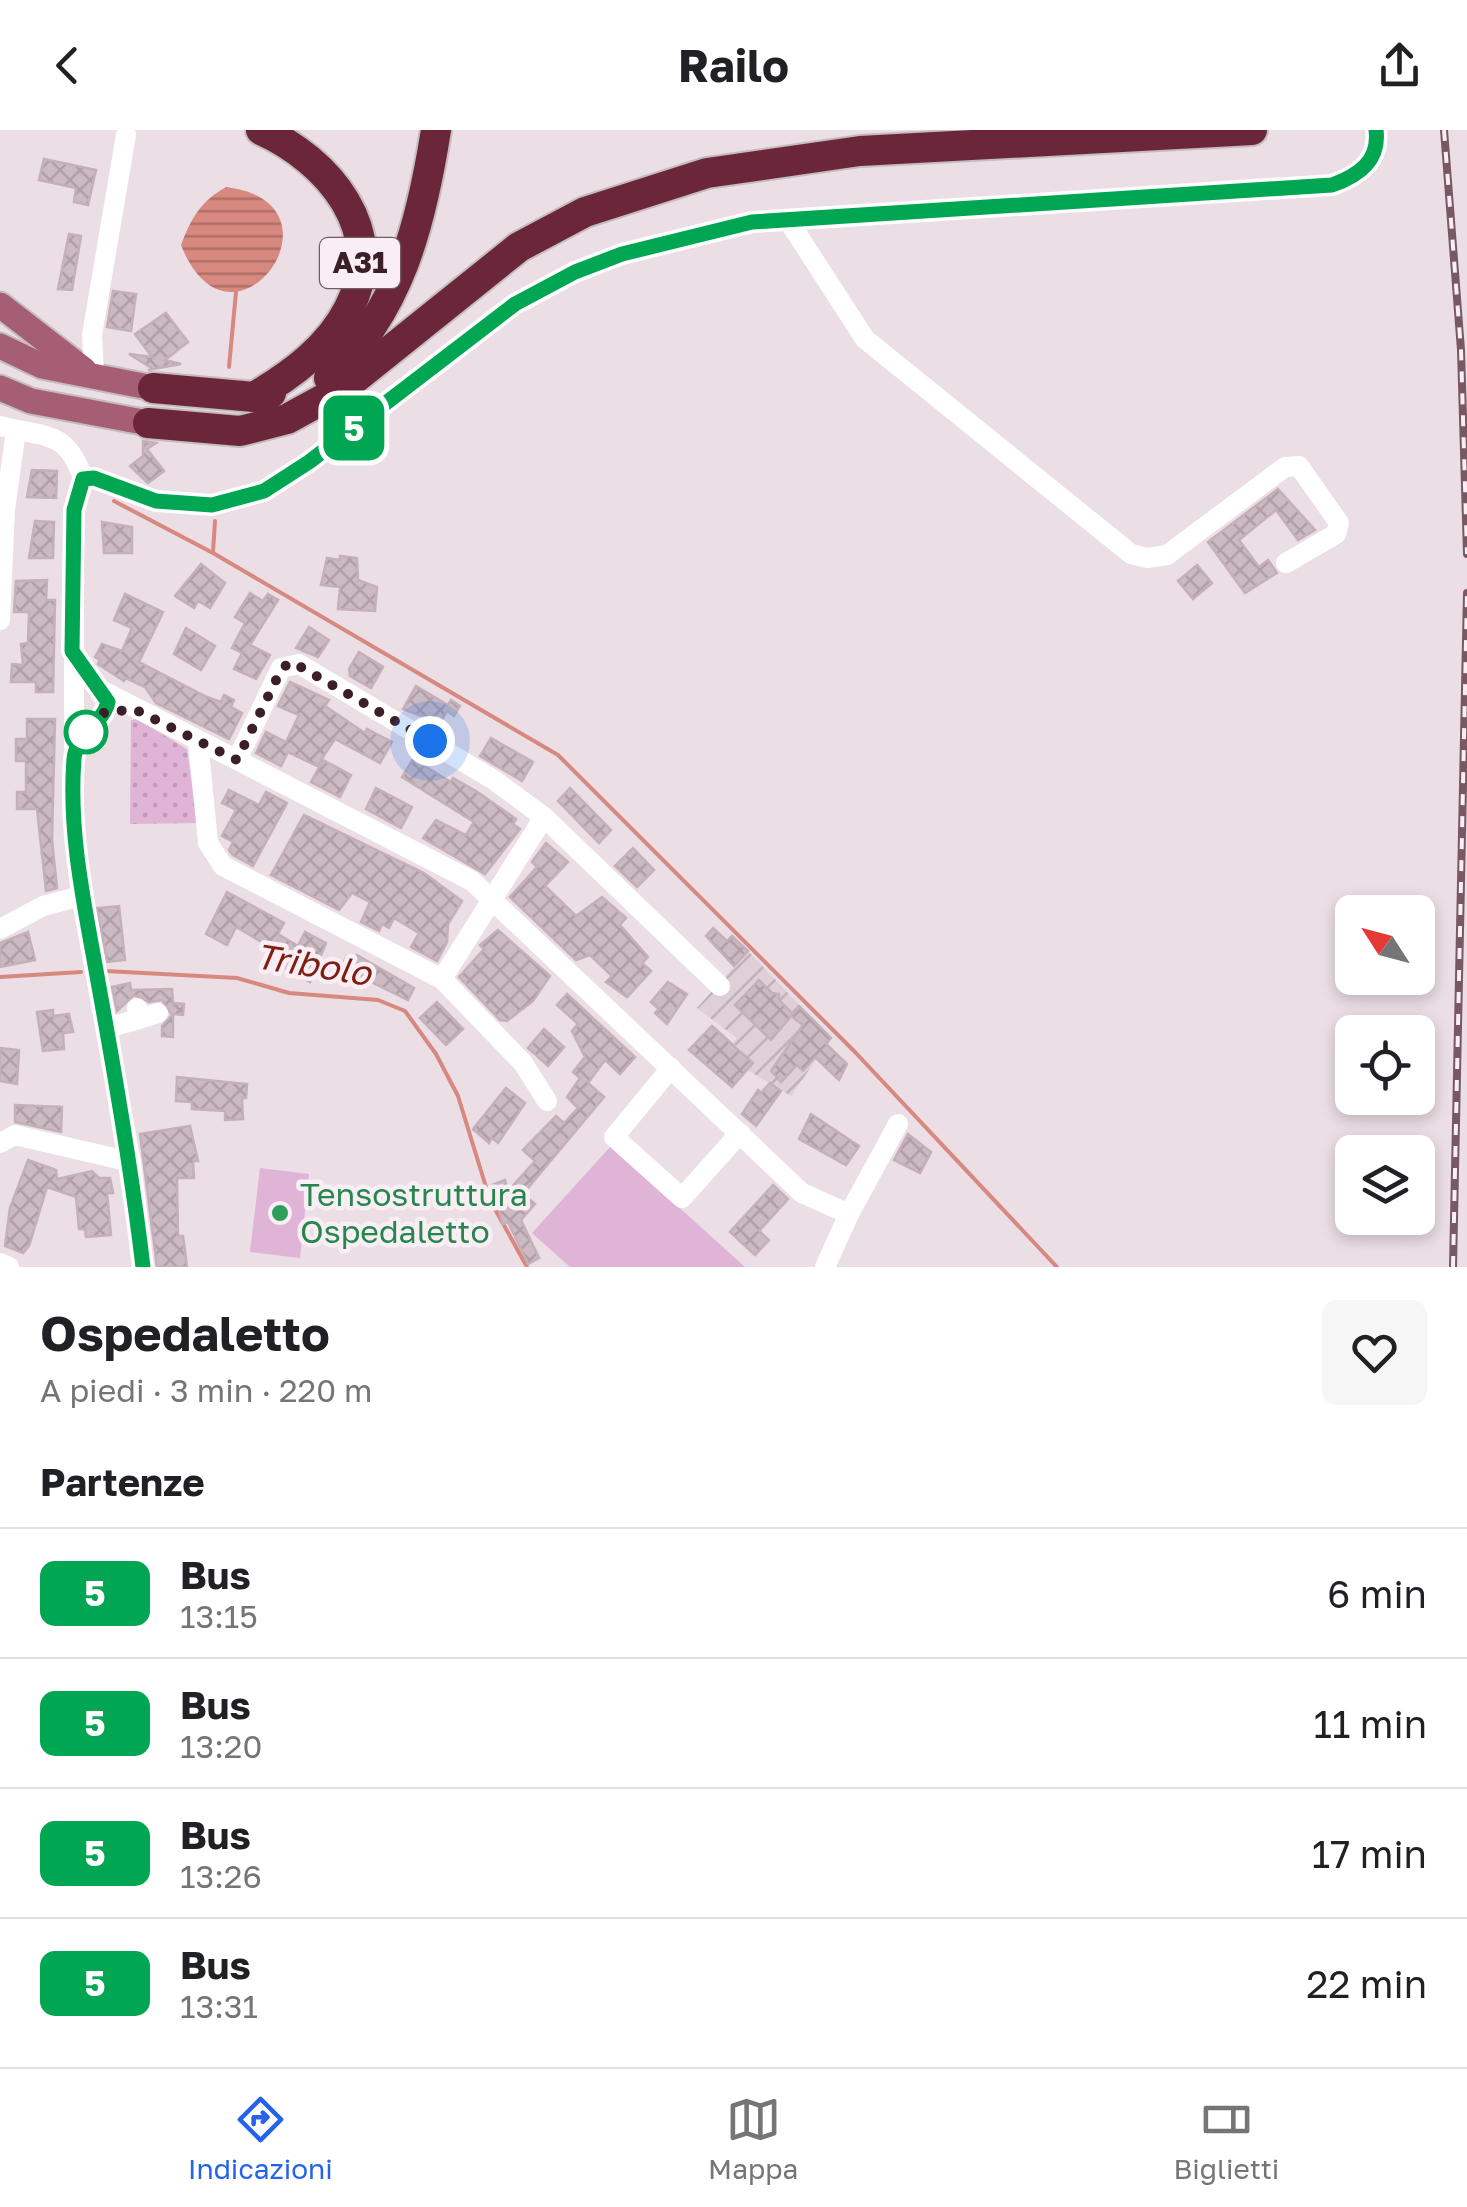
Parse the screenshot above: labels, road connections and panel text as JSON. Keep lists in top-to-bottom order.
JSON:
{
  "streets": {
    "highway": ["A31"]
  },
  "water": ["Tribolo"],
  "places": ["Tensostruttura Ospedaletto"],
  "lines": ["bus line 5"],
  "north": "top left",
  "page": {
    "header": "Railo",
    "on_map": "5",
    "heading": [
      ["Ospedaletto", "A piedi · 3 min · 220 m"],
      "Partenze"
    ],
    "list": [
      {
        "mark": "5",
        "name": "Bus",
        "note": "13:15",
        "value": "6 min"
      },
      {
        "mark": "5",
        "name": "Bus",
        "note": "13:20",
        "value": "11 min"
      },
      {
        "mark": "5",
        "name": "Bus",
        "note": "13:26",
        "value": "17 min"
      },
      {
        "mark": "5",
        "name": "Bus",
        "note": "13:31",
        "value": "22 min"
      }
    ],
    "tabs": ["Indicazioni", "Mappa", "Biglietti"]
  }
}
